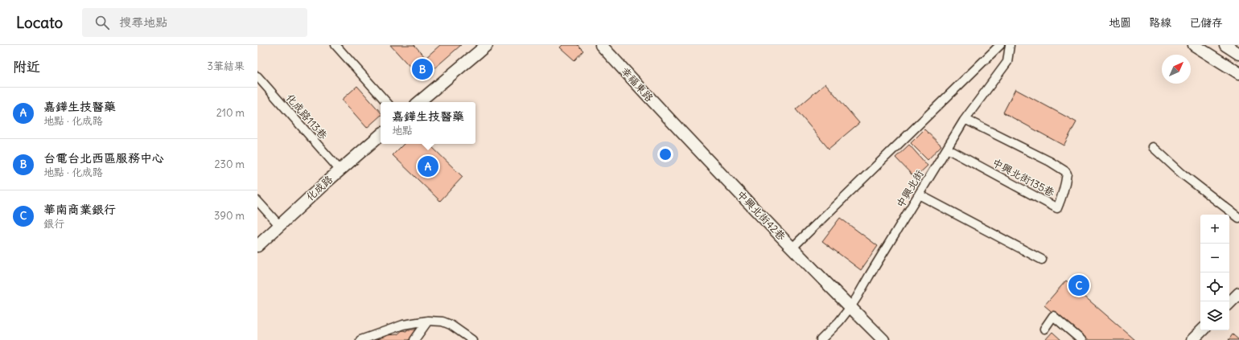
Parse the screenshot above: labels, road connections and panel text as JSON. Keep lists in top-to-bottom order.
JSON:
{
  "streets": {
    "street": [
      "幸福東路",
      "化成路113巷",
      "中興北街135巷",
      "化成路",
      "中興北街",
      "中興北街42巷"
    ]
  },
  "crossings": [
    ["幸福東路", "中興北街42巷"],
    ["化成路113巷", "化成路"],
    ["中興北街135巷", "中興北街"],
    ["中興北街", "中興北街42巷"]
  ],
  "north": "top right",
  "page": {
    "header": "Locato",
    "search": "搜尋地點",
    "nav": ["地圖", "路線", "已儲存"],
    "heading": ["附近", "3筆結果"],
    "pins": ["B", "A", "C"],
    "list": [
      {
        "mark": "A",
        "name": "嘉鏵生技醫藥",
        "note": "地點 · 化成路",
        "value": "210 m"
      },
      {
        "mark": "B",
        "name": "台電台北西區服務中心",
        "note": "地點 · 化成路",
        "value": "230 m"
      },
      {
        "mark": "C",
        "name": "華南商業銀行",
        "note": "銀行",
        "value": "390 m"
      }
    ],
    "popup": ["嘉鏵生技醫藥", "地點"],
    "map_buttons": ["+", "−"]
  }
}
